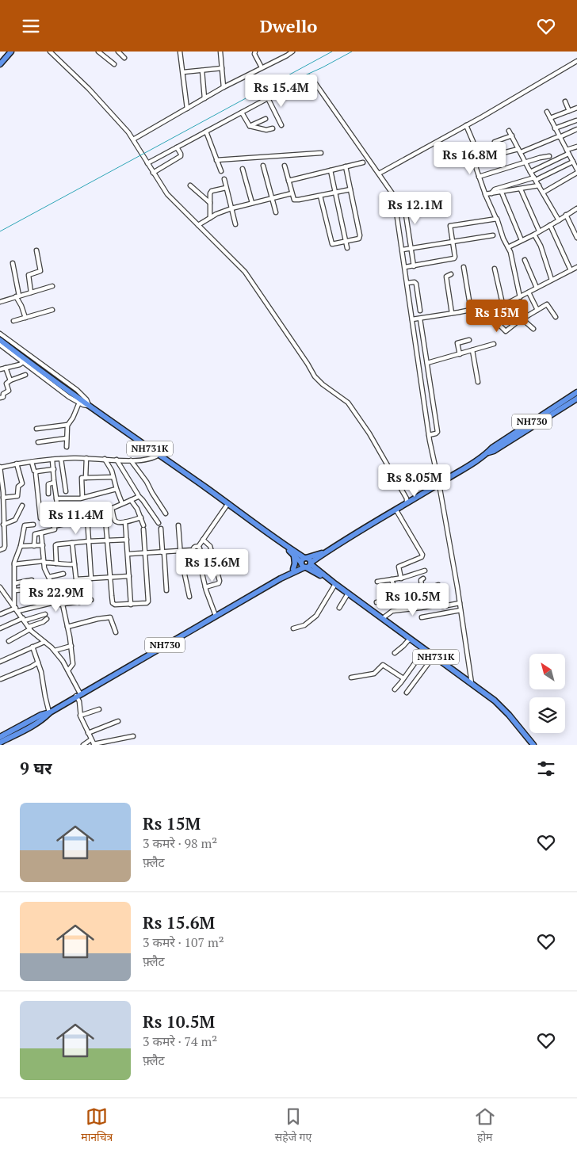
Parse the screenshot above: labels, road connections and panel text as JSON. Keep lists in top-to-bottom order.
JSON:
{
  "streets": {
    "highway": ["NH730", "NH731K"]
  },
  "crossings": [
    ["NH730", "NH731K"]
  ],
  "north": "top left",
  "page": {
    "header": "Dwello",
    "price": [
      "Rs 15.4M",
      "Rs 16.8M",
      "Rs 12.1M",
      "Rs 15M",
      "Rs 8.05M",
      "Rs 11.4M",
      "Rs 15.6M",
      "Rs 22.9M",
      "Rs 10.5M"
    ],
    "heading": "9 घर",
    "list": [
      {
        "name": "Rs 15M",
        "note": "3 कमरे · 98 m² · फ़्लैट"
      },
      {
        "name": "Rs 15.6M",
        "note": "3 कमरे · 107 m² · फ़्लैट"
      },
      {
        "name": "Rs 10.5M",
        "note": "3 कमरे · 74 m² · फ़्लैट"
      }
    ],
    "tabs": ["मानचित्र", "सहेजे गए", "होम"]
  }
}
